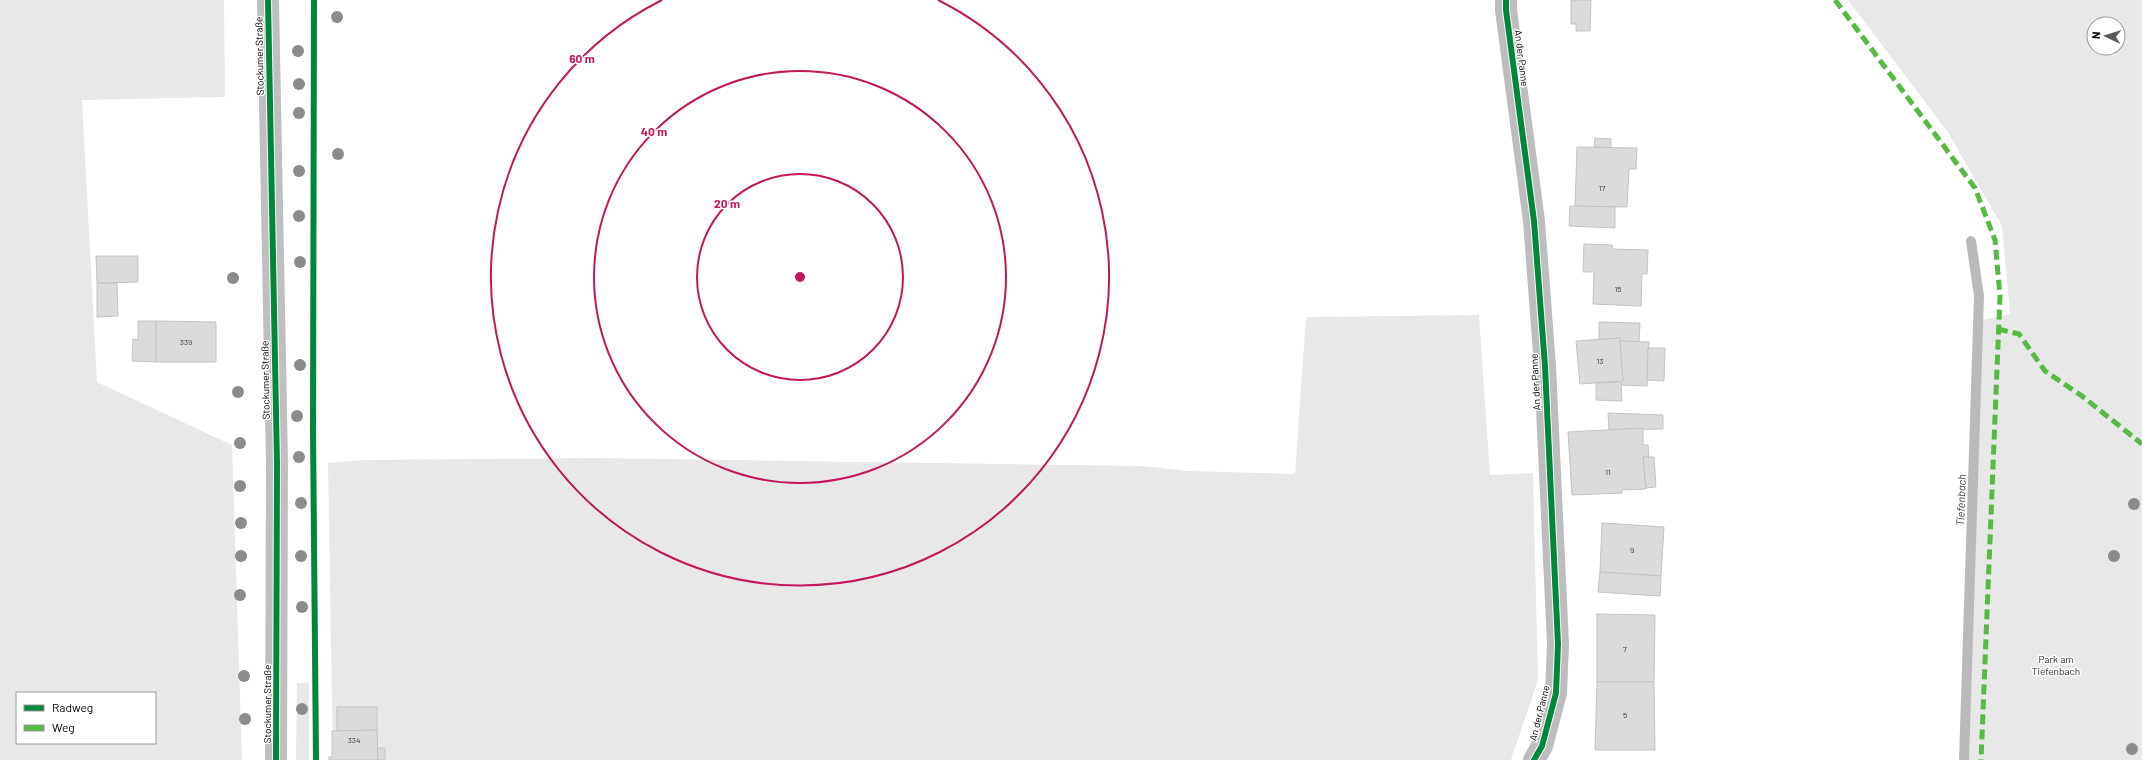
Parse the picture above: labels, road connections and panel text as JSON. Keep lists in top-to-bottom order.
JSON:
{
  "streets": {
    "main road": ["Stockumer Straße"],
    "street": ["An der Panne"]
  },
  "water": ["Tiefenbach"],
  "parks": ["Park am Tiefenbach"],
  "house_numbers": [
    "17",
    "15",
    "339",
    "13",
    "11",
    "9",
    "7",
    "5",
    "334"
  ],
  "legend": ["Radweg", "Weg"],
  "north": "left",
  "rings": ["60 m", "40 m", "20 m"]
}
